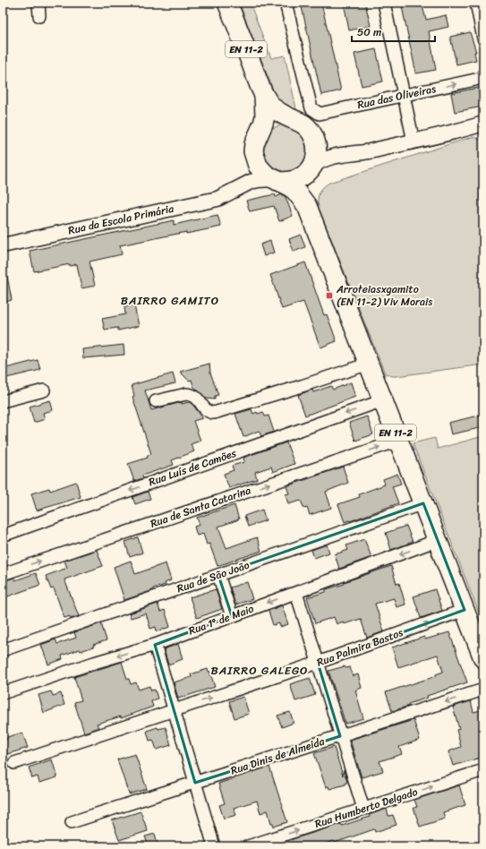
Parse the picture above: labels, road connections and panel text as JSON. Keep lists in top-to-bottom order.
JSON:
{
  "streets": {
    "main road": ["EN 11-2"],
    "street": [
      "Rua das Oliveiras",
      "Rua da Escola Primária",
      "Rua Luís de Camões",
      "Rua de Santa Catarina",
      "Rua de São João",
      "Rua 1º de Maio",
      "Rua Palmira Bastos",
      "Rua Dinis de Almeida",
      "Rua Humberto Delgado"
    ]
  },
  "crossings": [
    ["EN 11-2", "Rua da Escola Primária"],
    ["EN 11-2", "Rua Luís de Camões"],
    ["EN 11-2", "Rua de Santa Catarina"],
    ["EN 11-2", "Rua de São João"],
    ["EN 11-2", "Rua 1º de Maio"],
    ["EN 11-2", "Rua Palmira Bastos"]
  ],
  "one_way": ["Rua 1º de Maio", "Rua Palmira Bastos", "Rua Humberto Delgado"],
  "districts": ["BAIRRO GAMITO", "BAIRRO GALEGO"],
  "places": {
    "transit": ["Arroteiasxgamito (EN 11-2) Viv Morais"]
  },
  "scale_bar": "50 m"
}
